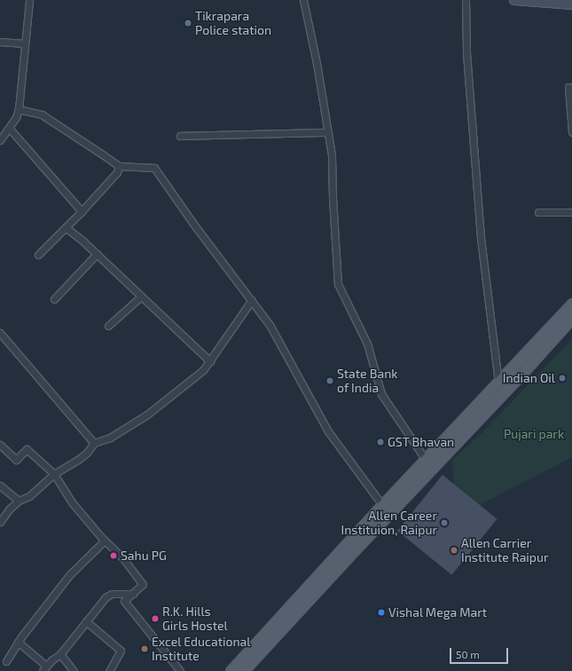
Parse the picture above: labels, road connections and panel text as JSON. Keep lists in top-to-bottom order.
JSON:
{
  "parks": ["Pujari park"],
  "places": [
    "Tikrapara Police station",
    "Indian Oil",
    "State Bank of India",
    "GST Bhavan",
    "Allen Career Instituion, Raipur",
    "Allen Carrier Institute Raipur",
    "Sahu PG",
    "Vishal Mega Mart",
    "R.K. Hills Girls Hostel",
    "Excel Educational Institute"
  ],
  "scale_bar": "50 m"
}
